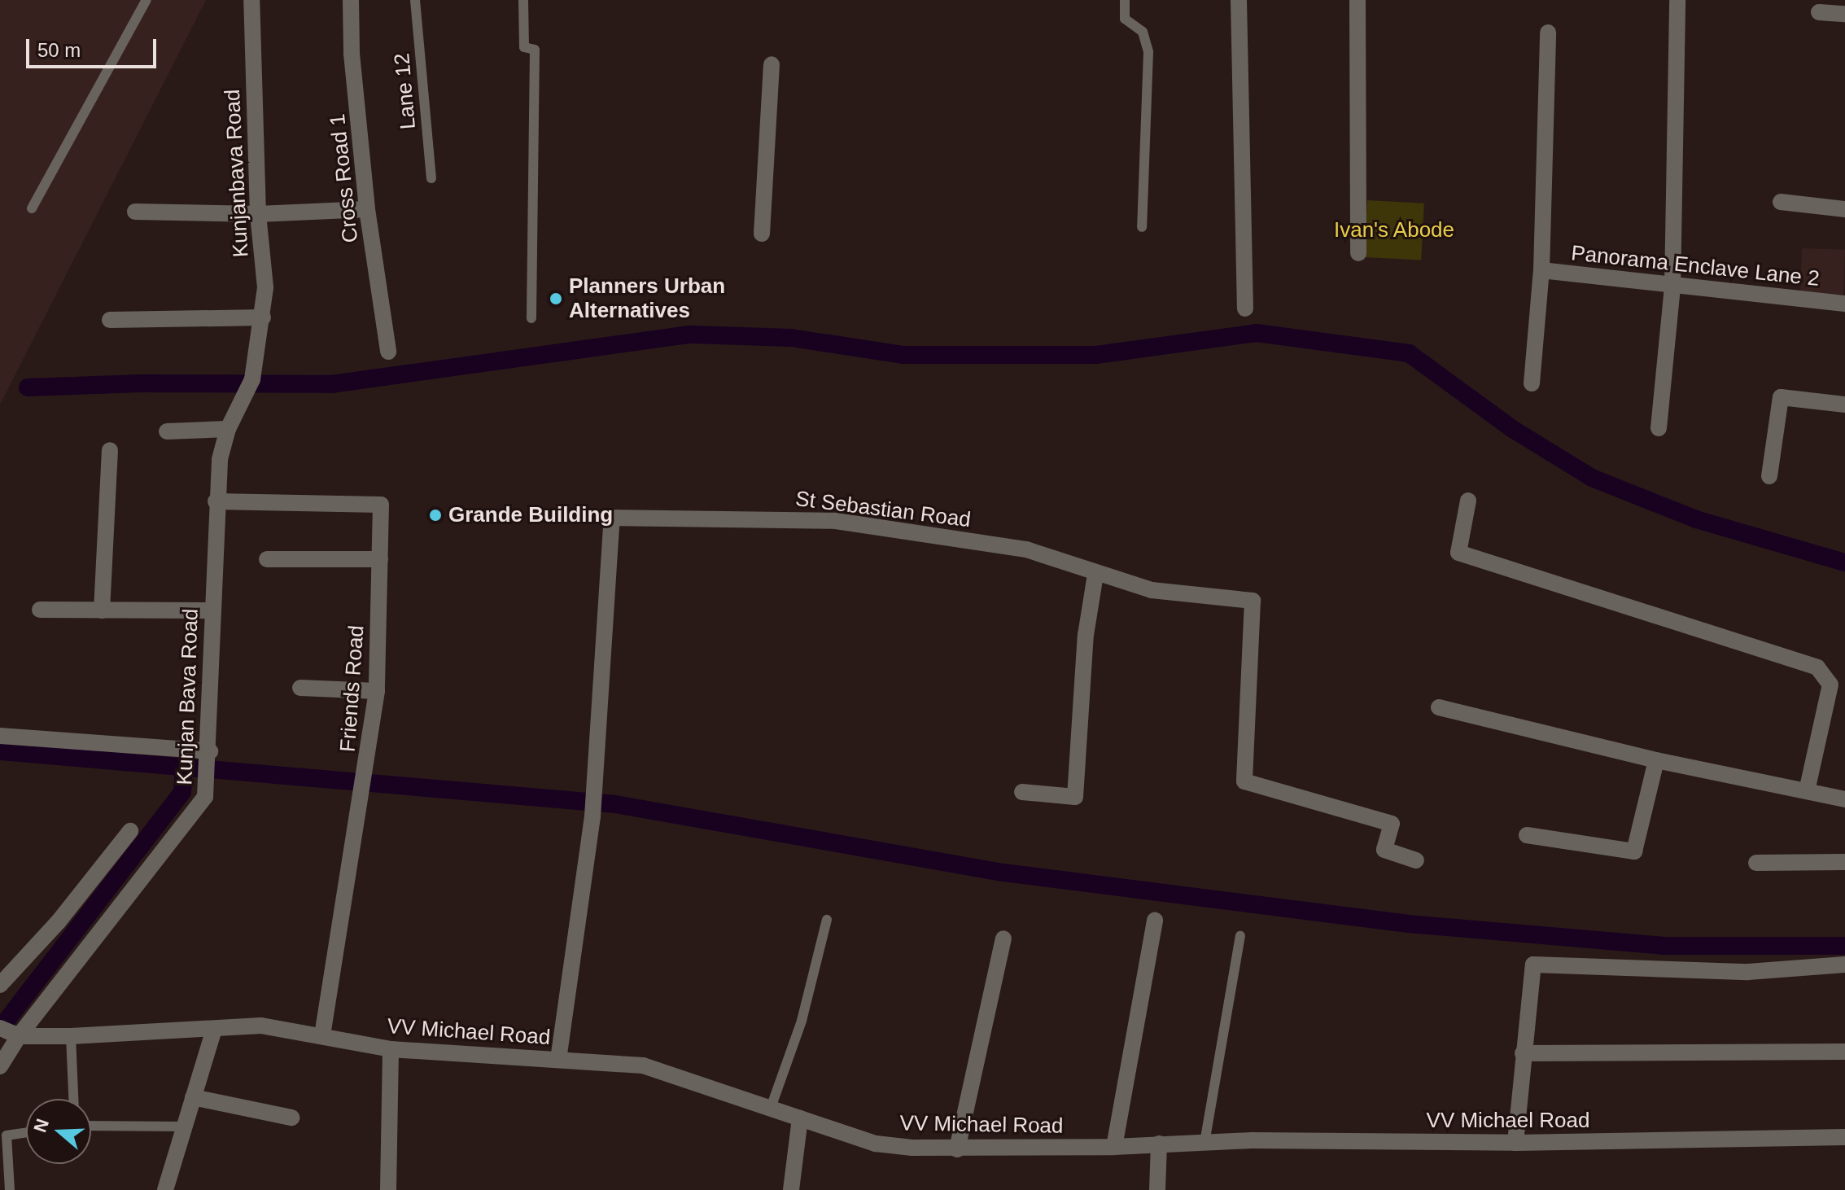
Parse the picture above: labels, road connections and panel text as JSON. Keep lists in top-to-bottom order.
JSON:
{
  "streets": {
    "street": [
      "Kunjanbava Road",
      "Cross Road 1",
      "Panorama Enclave Lane 2",
      "St Sebastian Road",
      "Friends Road",
      "Kunjan Bava Road",
      "VV Michael Road"
    ],
    "lane": ["Lane 12"]
  },
  "crossings": [
    ["Kunjanbava Road", "Kunjan Bava Road"],
    ["St Sebastian Road", "VV Michael Road"],
    ["Friends Road", "Kunjan Bava Road"],
    ["Friends Road", "VV Michael Road"],
    ["Kunjan Bava Road", "VV Michael Road"]
  ],
  "parks": ["Ivan's Abode"],
  "places": ["Planners Urban Alternatives", "Grande Building"],
  "scale_bar": "50 m",
  "north": "left"
}
